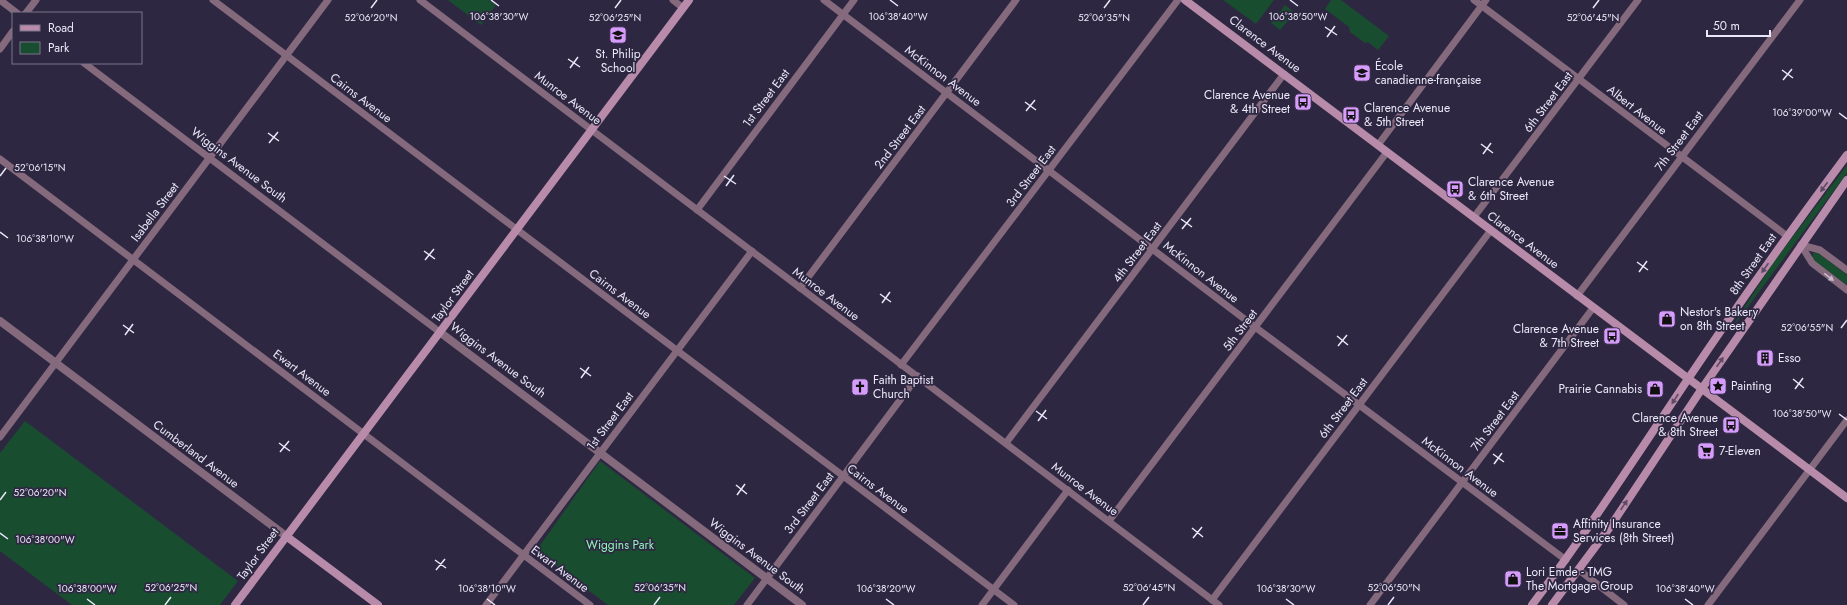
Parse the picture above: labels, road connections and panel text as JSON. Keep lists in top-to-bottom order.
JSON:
{
  "streets": {
    "main road": [
      "Clarence Avenue",
      "8th Street East",
      "Taylor Street",
      "Cumberland Avenue"
    ],
    "street": [
      "McKinnon Avenue",
      "Cairns Avenue",
      "Munroe Avenue",
      "1st Street East",
      "6th Street East",
      "Albert Avenue",
      "2nd Street East",
      "7th Street East",
      "Wiggins Avenue South",
      "3rd Street East",
      "Isabella Street",
      "4th Street East",
      "5th Street",
      "Ewart Avenue"
    ]
  },
  "crossings": [
    ["Clarence Avenue", "6th Street East"],
    ["Clarence Avenue", "7th Street East"],
    ["Clarence Avenue", "4th Street East"],
    ["Clarence Avenue", "8th Street East"],
    ["Clarence Avenue", "5th Street"],
    ["McKinnon Avenue", "1st Street East"],
    ["McKinnon Avenue", "6th Street East"],
    ["McKinnon Avenue", "2nd Street East"],
    ["McKinnon Avenue", "7th Street East"],
    ["McKinnon Avenue", "3rd Street East"],
    ["McKinnon Avenue", "4th Street East"],
    ["McKinnon Avenue", "8th Street East"],
    ["McKinnon Avenue", "5th Street"],
    ["Cairns Avenue", "1st Street East"],
    ["Cairns Avenue", "3rd Street East"],
    ["Cairns Avenue", "Isabella Street"],
    ["Cairns Avenue", "Taylor Street"],
    ["Munroe Avenue", "1st Street East"],
    ["Munroe Avenue", "6th Street East"],
    ["Munroe Avenue", "2nd Street East"],
    ["Munroe Avenue", "3rd Street East"],
    ["Munroe Avenue", "4th Street East"],
    ["Munroe Avenue", "Taylor Street"],
    ["Munroe Avenue", "5th Street"],
    ["1st Street East", "Wiggins Avenue South"],
    ["1st Street East", "Ewart Avenue"],
    ["6th Street East", "Albert Avenue"],
    ["Albert Avenue", "7th Street East"],
    ["Albert Avenue", "8th Street East"],
    ["Wiggins Avenue South", "3rd Street East"],
    ["Wiggins Avenue South", "Isabella Street"],
    ["Wiggins Avenue South", "Taylor Street"],
    ["Isabella Street", "Ewart Avenue"],
    ["Isabella Street", "Cumberland Avenue"],
    ["Taylor Street", "Ewart Avenue"],
    ["Taylor Street", "Cumberland Avenue"]
  ],
  "parks": ["Wiggins Park"],
  "places": {
    "school or university": ["St. Philip School", "École canadienne-française"],
    "bus stop": [
      "Clarence Avenue & 4th Street",
      "Clarence Avenue & 5th Street",
      "Clarence Avenue & 6th Street",
      "Clarence Avenue & 7th Street",
      "Clarence Avenue & 8th Street"
    ],
    "shop": ["Nestor's Bakery on 8th Street", "Prairie Cannabis", "Lori Emde - TMG The Mortgage Group"],
    "building": ["Esso"],
    "place": ["Painting"],
    "church": ["Faith Baptist Church"],
    "supermarket": ["7-Eleven"],
    "office": ["Affinity Insurance Services (8th Street)"]
  },
  "legend": ["Road", "Park"],
  "scale_bar": "50 m",
  "coordinates": [
    "106°38'30\"W",
    "106°38'50\"W",
    "106°38'40\"W",
    "52°06'20\"N",
    "52°06'25\"N",
    "52°06'35\"N",
    "52°06'45\"N",
    "106°39'00\"W",
    "52°06'15\"N",
    "106°38'10\"W",
    "52°06'55\"N",
    "106°38'00\"W",
    "52°06'50\"N",
    "106°38'20\"W"
  ]
}
